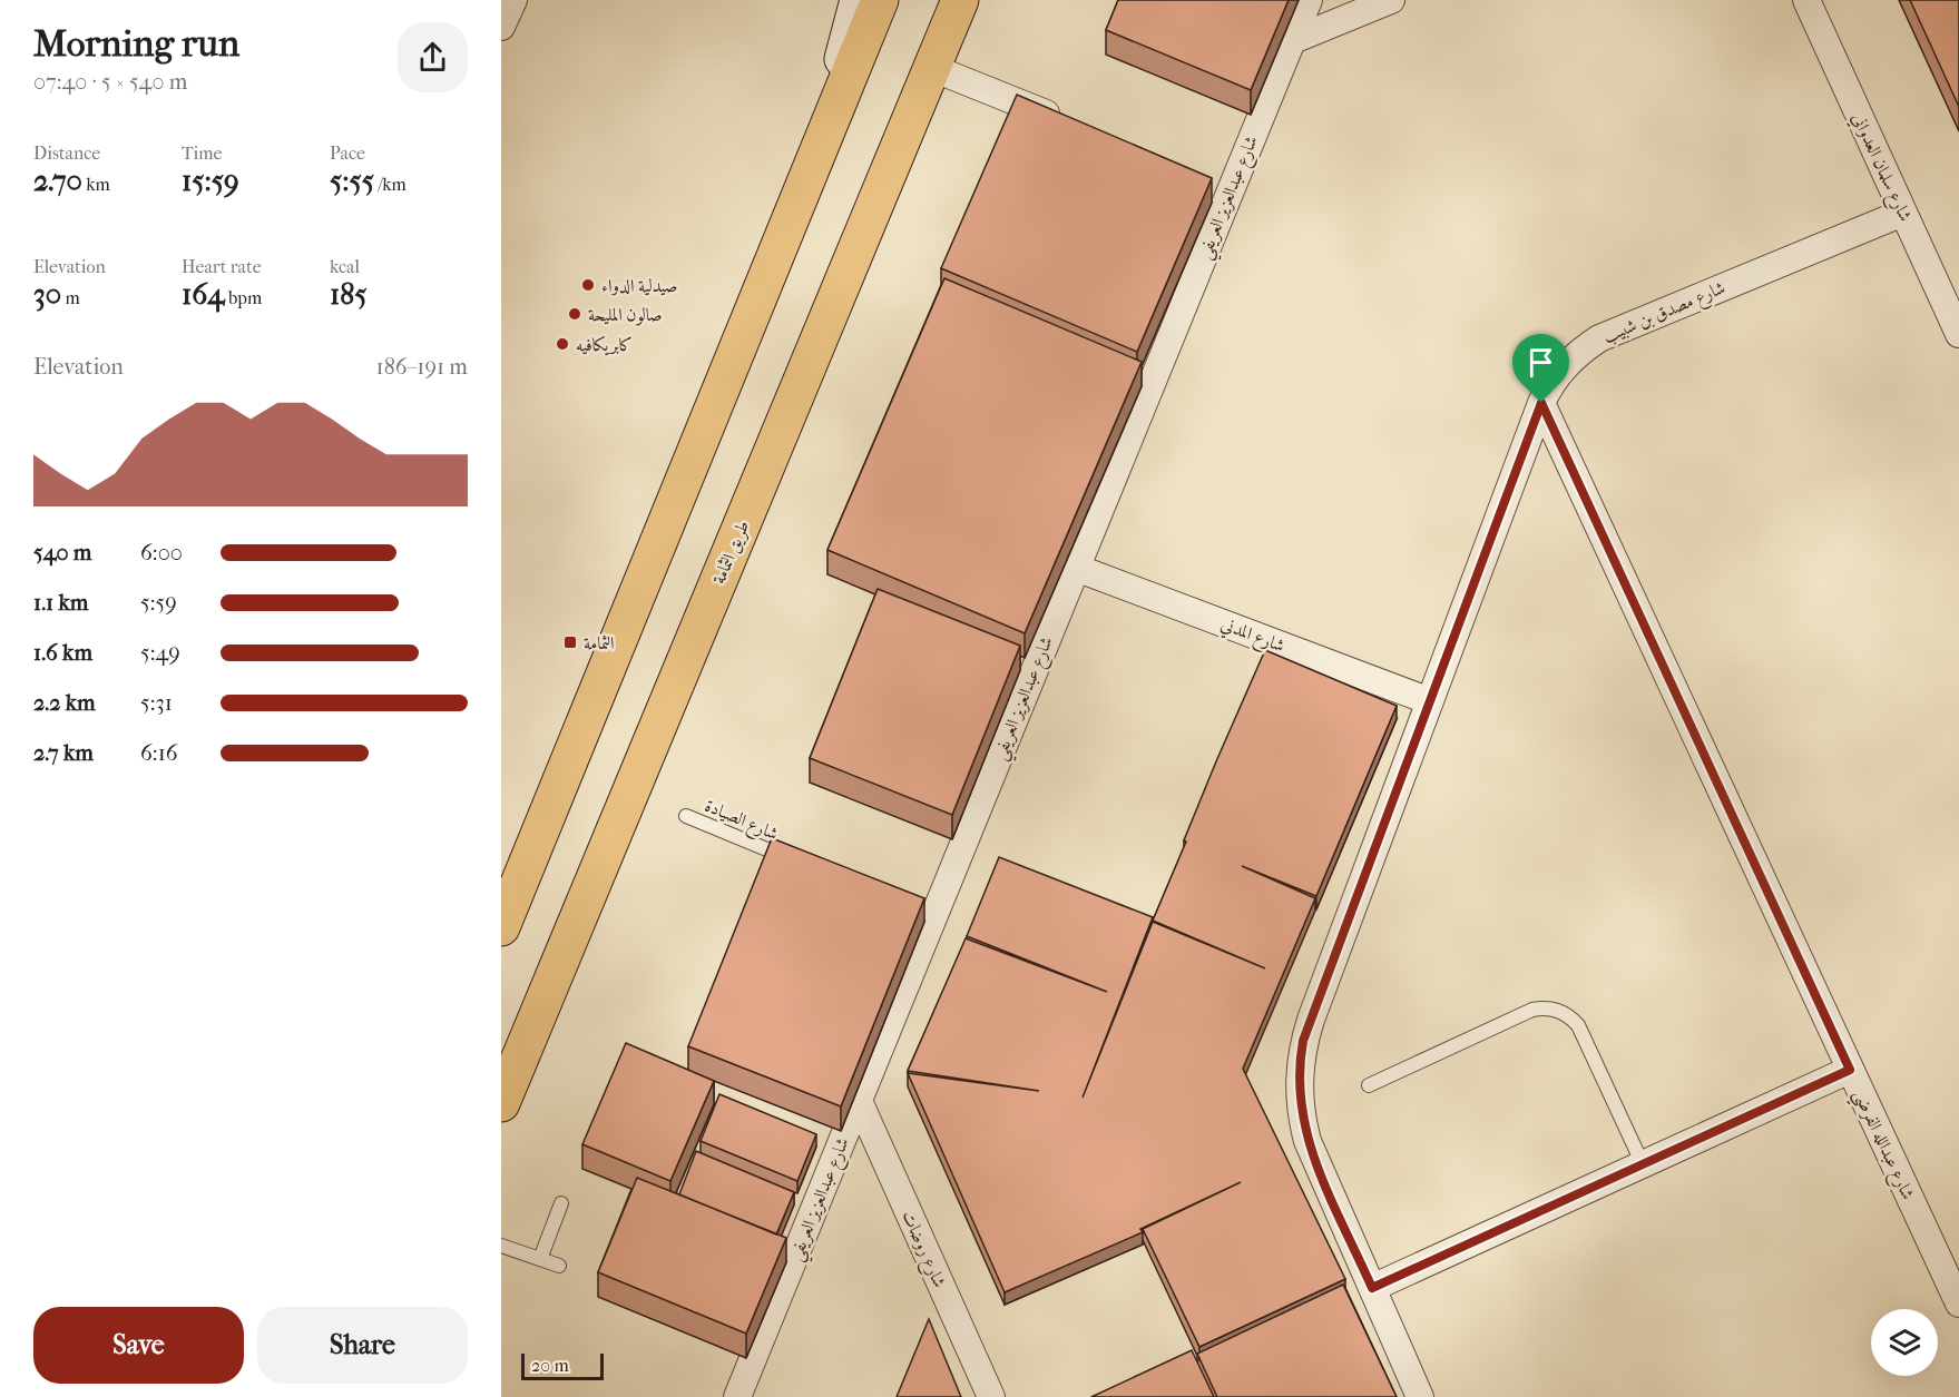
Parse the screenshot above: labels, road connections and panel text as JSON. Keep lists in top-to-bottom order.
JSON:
{
  "streets": {
    "main road": ["طريق الثمامة"],
    "street": [
      "شارع سلمان العدواني",
      "شارع عبدالعزيز العريفي",
      "شارع مصدق بن شبيب",
      "شارع المدني",
      "شارع عبدالله الفرضي",
      "شارع روضات"
    ],
    "lane": ["شارع الصيادة"]
  },
  "crossings": [
    ["شارع سلمان العدواني", "شارع مصدق بن شبيب"],
    ["شارع عبدالعزيز العريفي", "شارع المدني"],
    ["شارع عبدالعزيز العريفي", "شارع روضات"],
    ["شارع مصدق بن شبيب", "شارع المدني"],
    ["شارع مصدق بن شبيب", "شارع عبدالله الفرضي"]
  ],
  "places": {
    "other": ["صيدلية الدواء", "صالون المليحة", "كابريكافيه"],
    "transit": ["الثمامة"]
  },
  "scale_bar": "20 m",
  "page": {
    "heading": ["Morning run", "07:40 · 5 × 540 m"],
    "stats": [
      ["Distance", "2.70 km"],
      ["Time", "15:59"],
      ["Pace", "5:55 /km"],
      ["Elevation", "30 m"],
      ["Heart rate", "164 bpm"],
      ["kcal", "185"]
    ],
    "chart": ["Elevation", "186–191 m"],
    "list": [
      {
        "name": "540 m",
        "note": "6:00"
      },
      {
        "name": "1.1 km",
        "note": "5:59"
      },
      {
        "name": "1.6 km",
        "note": "5:49"
      },
      {
        "name": "2.2 km",
        "note": "5:31"
      },
      {
        "name": "2.7 km",
        "note": "6:16"
      }
    ],
    "buttons": ["Save", "Share"],
    "scale": "20 m"
  }
}
